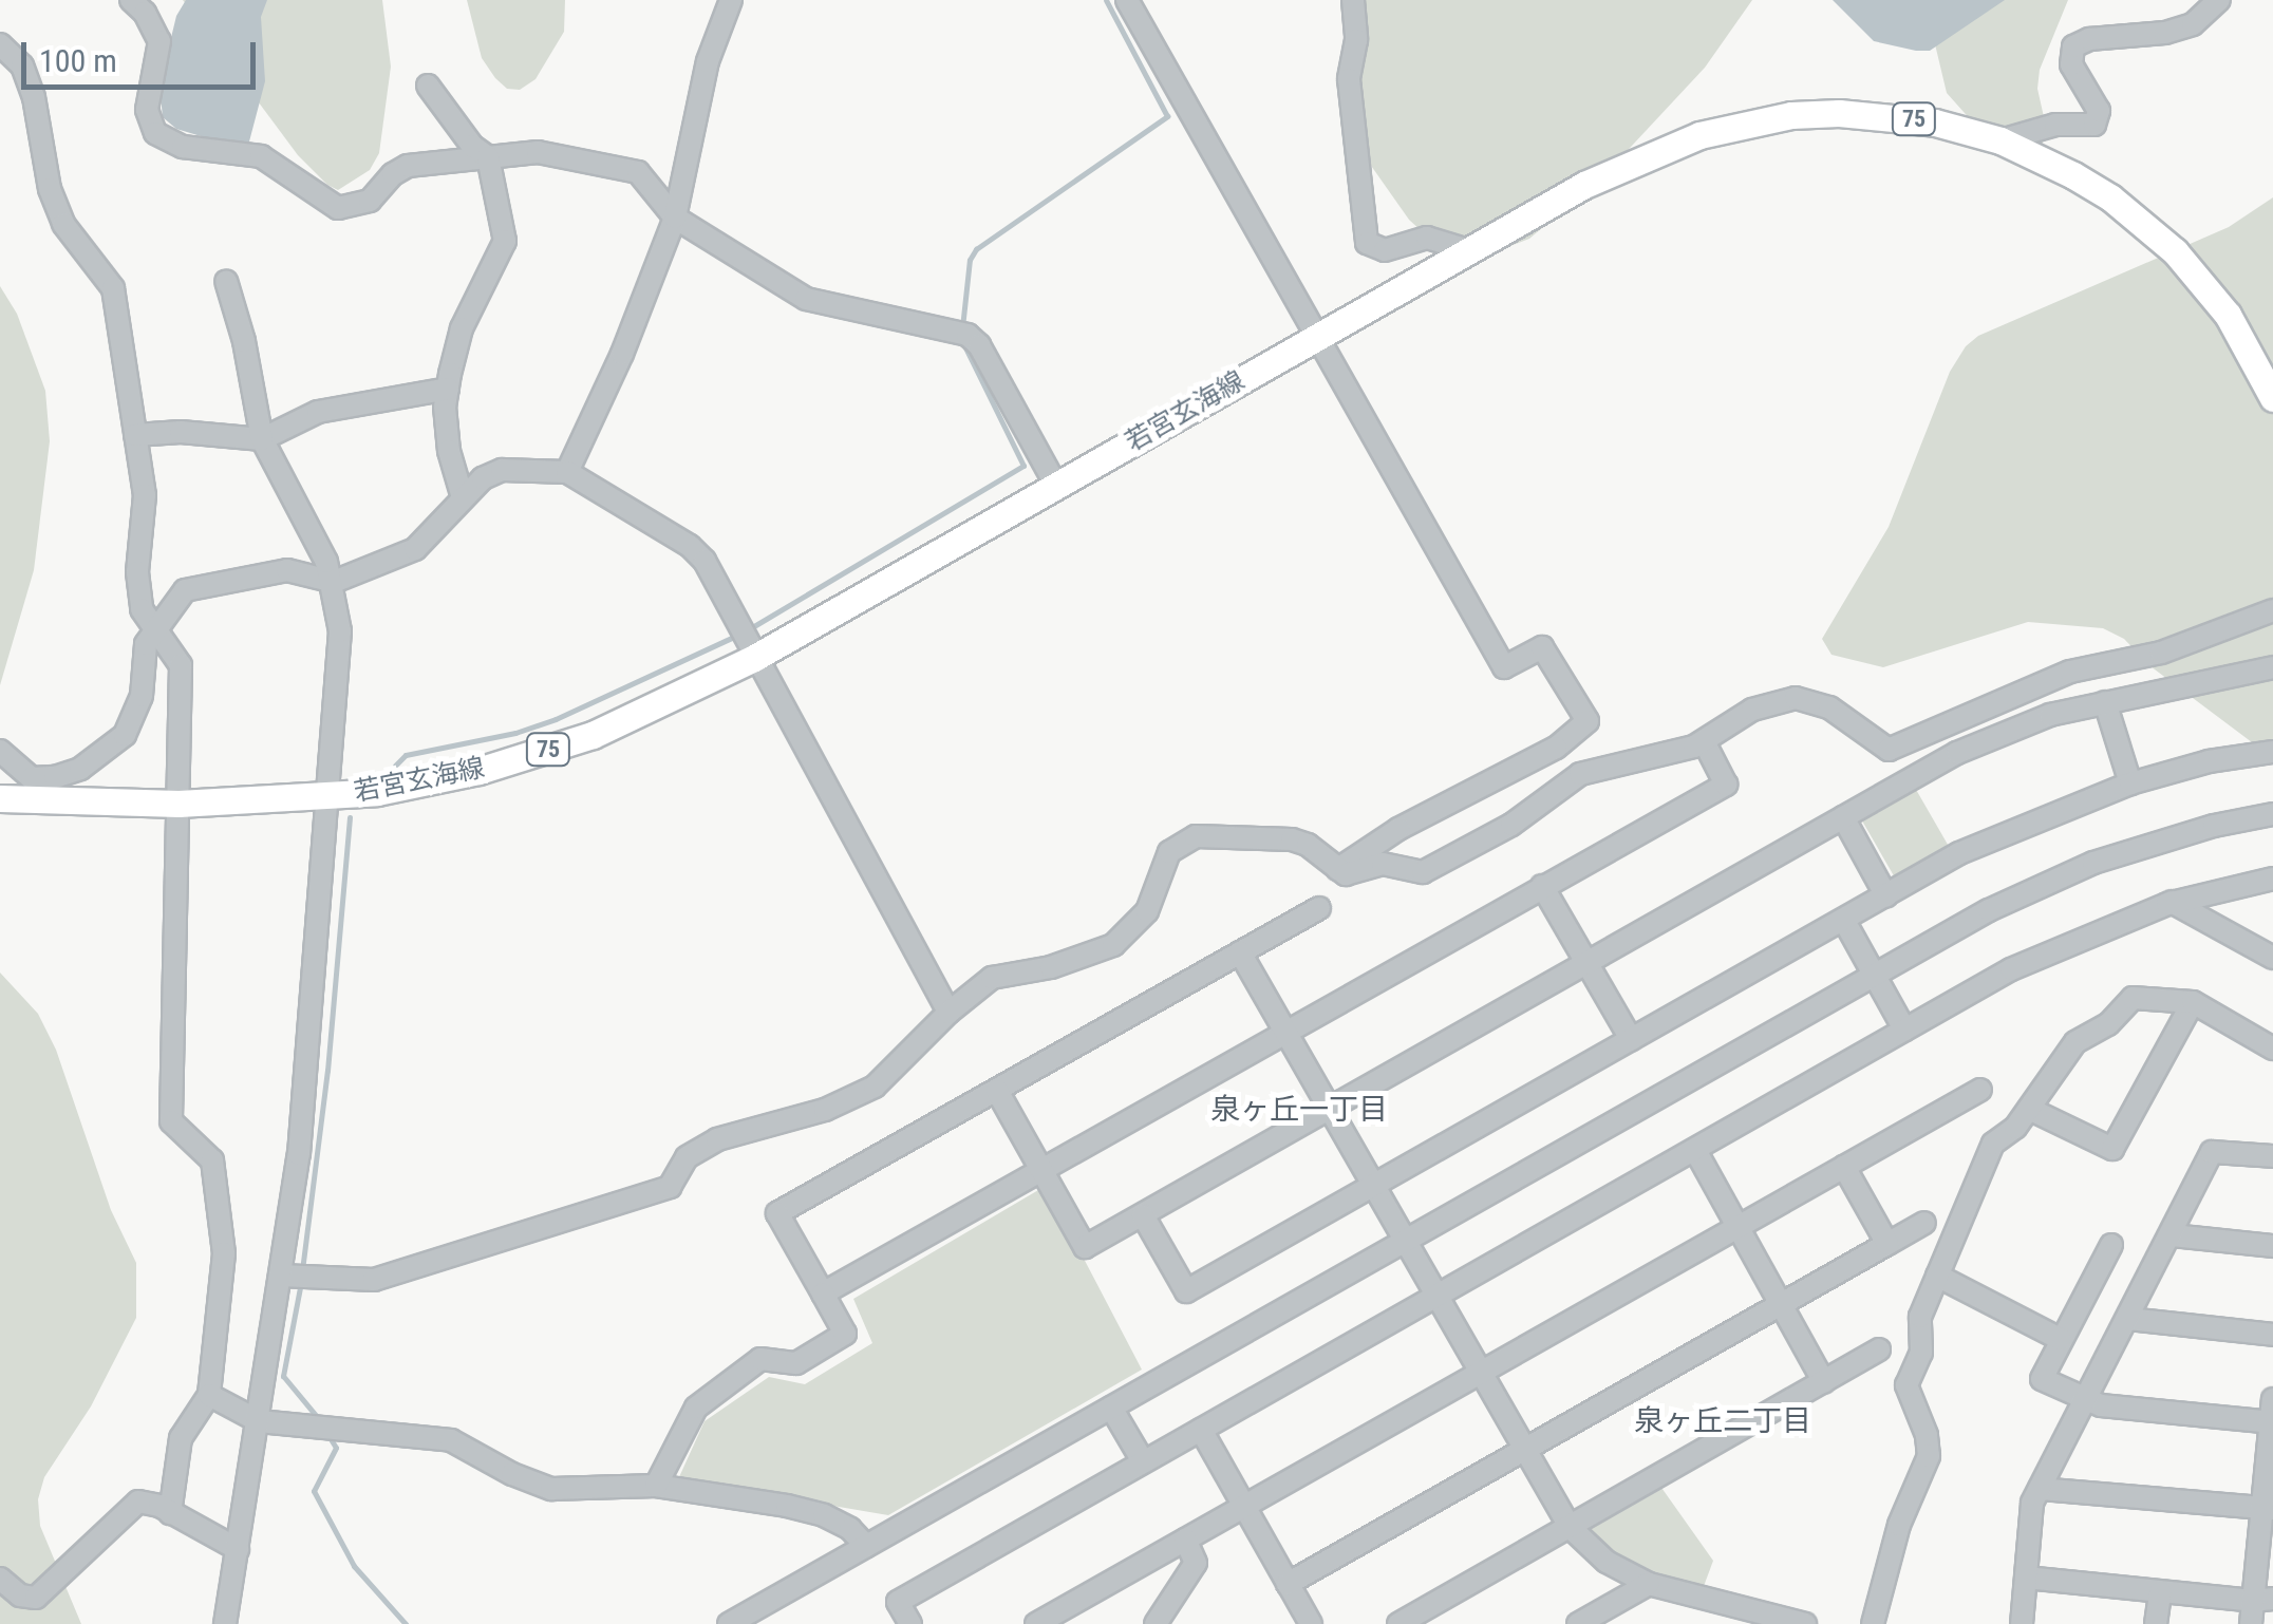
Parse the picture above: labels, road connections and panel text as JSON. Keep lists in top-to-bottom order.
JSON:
{
  "streets": {
    "main road": ["75", "若宮玄海線"]
  },
  "districts": ["泉ヶ丘一丁目", "泉ヶ丘二丁目"],
  "scale_bar": "100 m"
}
